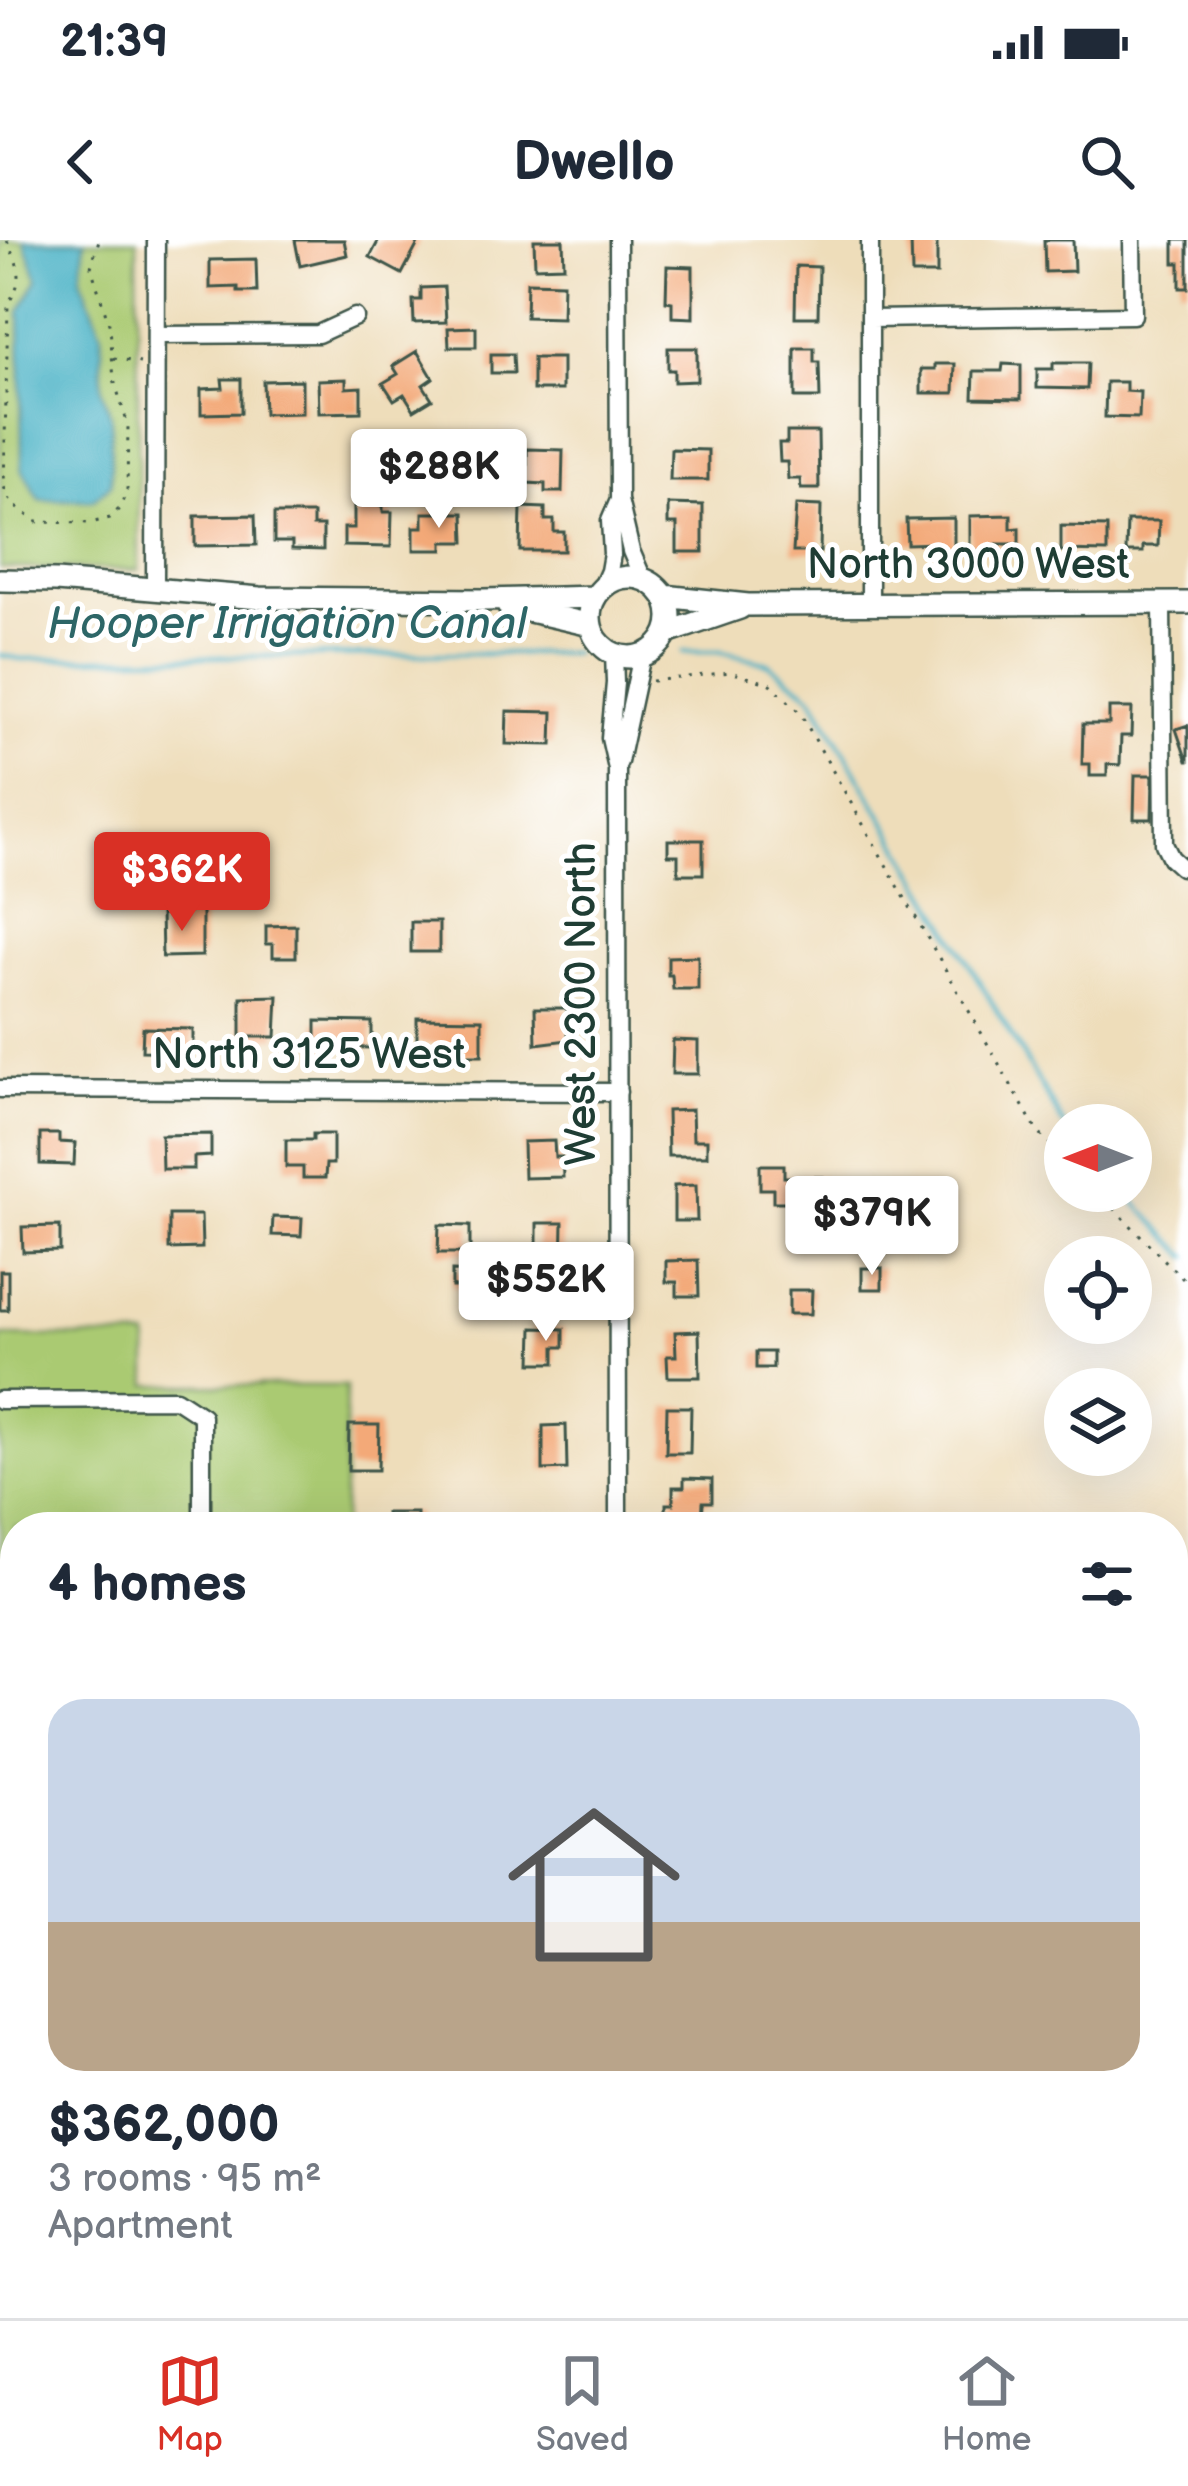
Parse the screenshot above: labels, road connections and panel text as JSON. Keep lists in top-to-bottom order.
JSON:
{
  "streets": {
    "main road": ["North 3000 West"],
    "street": ["West 2300 North", "North 3125 West"]
  },
  "crossings": [
    ["North 3000 West", "West 2300 North"],
    ["West 2300 North", "North 3125 West"]
  ],
  "water": ["Hooper Irrigation Canal"],
  "north": "left",
  "page": {
    "status": "21:39",
    "header": "Dwello",
    "price": [
      "$288K",
      "$362K",
      "$379K",
      "$552K"
    ],
    "heading": "4 homes",
    "list": [
      {
        "name": "$362,000",
        "note": "3 rooms · 95 m² · Apartment"
      }
    ],
    "tabs": ["Map", "Saved", "Home"]
  }
}
